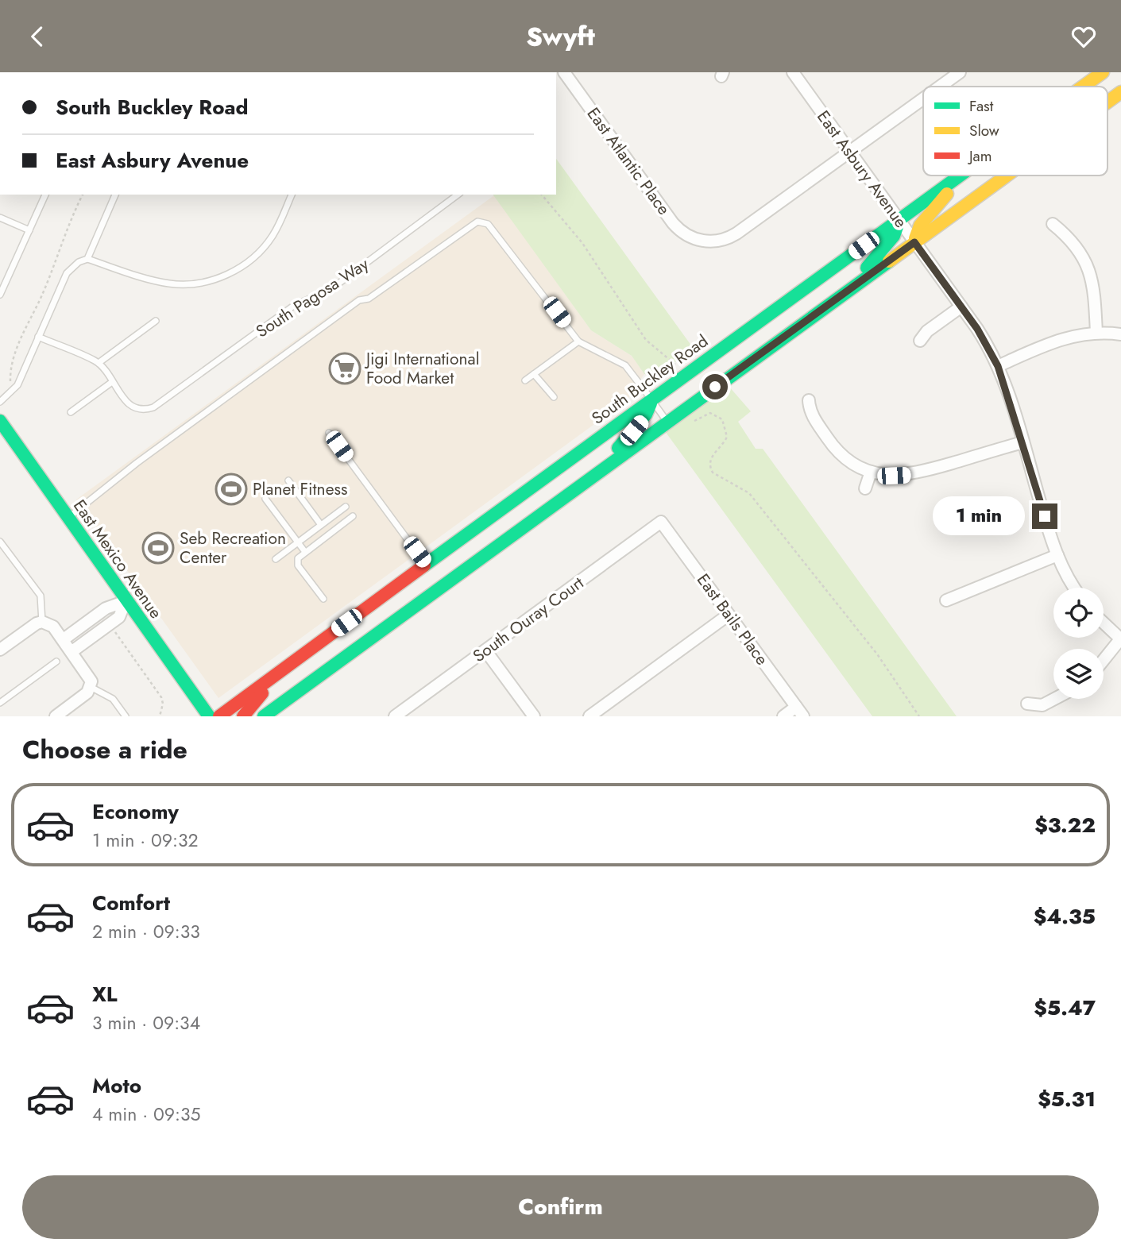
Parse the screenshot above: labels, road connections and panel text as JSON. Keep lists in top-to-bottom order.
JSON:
{
  "streets": {
    "main road": ["South Buckley Road", "East Mexico Avenue"],
    "street": [
      "East Atlantic Place",
      "East Asbury Avenue",
      "South Ouray Court",
      "East Bails Place"
    ],
    "lane": ["South Pagosa Way"]
  },
  "crossings": [
    ["East Atlantic Place", "East Asbury Avenue"],
    ["East Asbury Avenue", "South Buckley Road"],
    ["South Ouray Court", "East Bails Place"]
  ],
  "places": {
    "supermarket": ["Jigi International Food Market"],
    "sports": ["Planet Fitness", "Seb Recreation Center"]
  },
  "legend": ["Fast", "Slow", "Jam"],
  "page": {
    "header": "Swyft",
    "banner": ["South Buckley Road", "East Asbury Avenue"],
    "bubble": "1 min",
    "heading": "Choose a ride",
    "list": [
      {
        "name": "Economy",
        "note": "1 min · 09:32",
        "value": "$3.22"
      },
      {
        "name": "Comfort",
        "note": "2 min · 09:33",
        "value": "$4.35"
      },
      {
        "name": "XL",
        "note": "3 min · 09:34",
        "value": "$5.47"
      },
      {
        "name": "Moto",
        "note": "4 min · 09:35",
        "value": "$5.31"
      }
    ],
    "buttons": "Confirm"
  }
}
